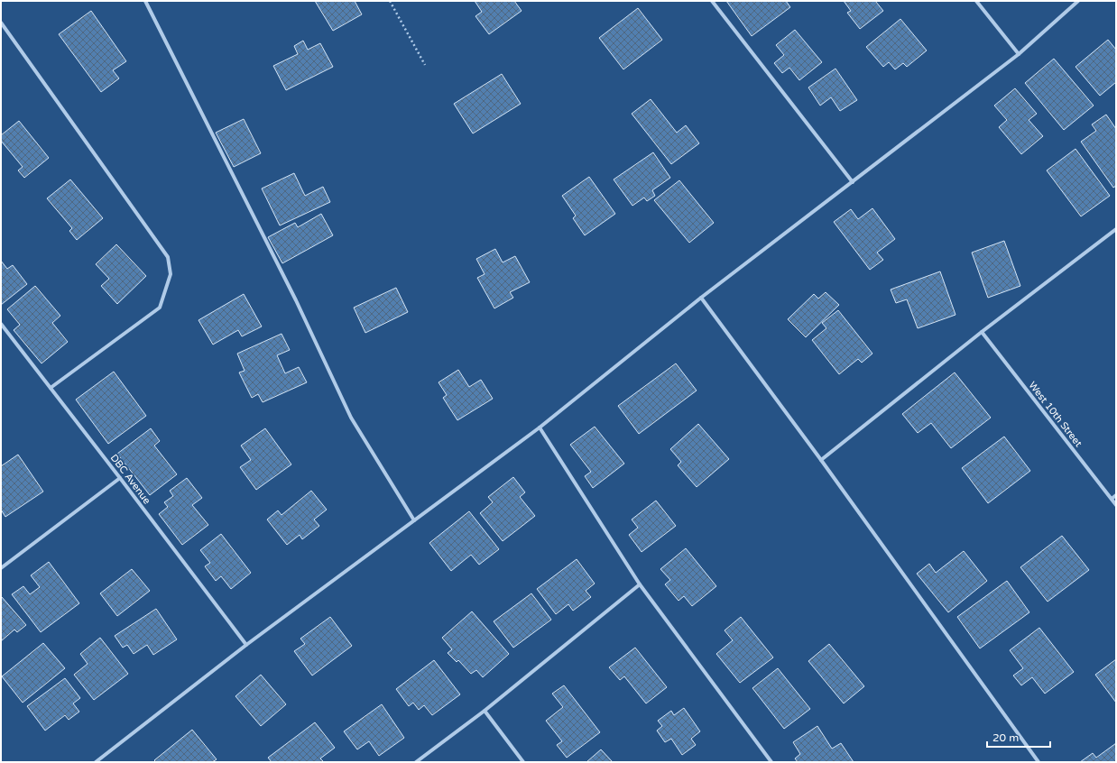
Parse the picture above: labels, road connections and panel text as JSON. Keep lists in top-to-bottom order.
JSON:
{
  "streets": {
    "street": ["West 10th Street", "DBC Avenue"]
  },
  "scale_bar": "20 m"
}
